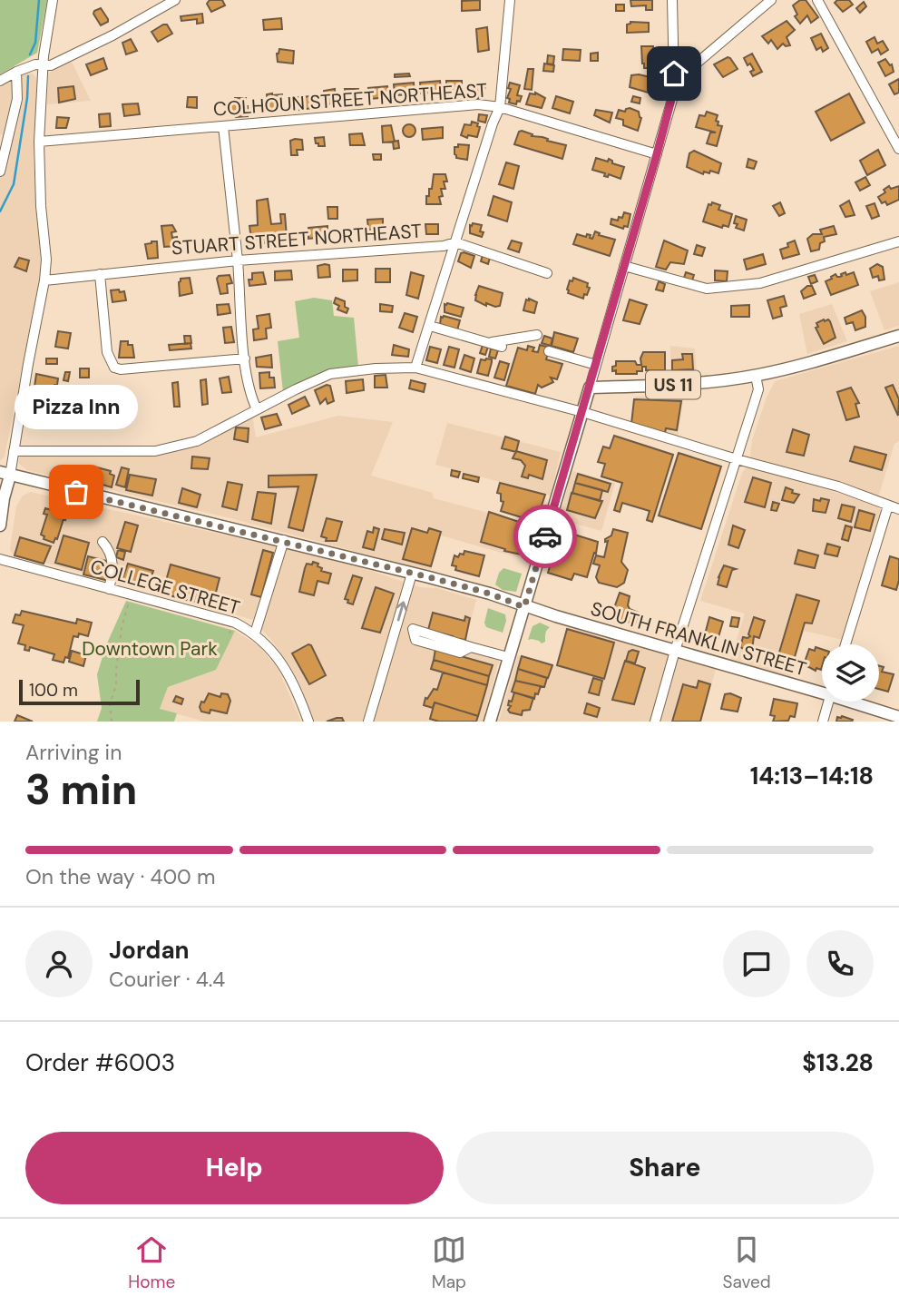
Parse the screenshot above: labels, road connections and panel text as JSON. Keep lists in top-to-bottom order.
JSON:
{
  "streets": {
    "main road": ["US 11", "SOUTH FRANKLIN STREET"],
    "street": ["COLHOUN STREET NORTHEAST", "STUART STREET NORTHEAST", "COLLEGE STREET"]
  },
  "parks": ["Downtown Park"],
  "places": ["Pizza Inn"],
  "scale_bar": "100 m",
  "page": {
    "bubble": "Pizza Inn",
    "scale": "100 m",
    "heading": ["3 min", "Arriving in", "14:13–14:18"],
    "panel": [
      "Jordan",
      "Courier · 4.4",
      "Order #6003",
      "$13.28"
    ],
    "bar": "On the way · 400 m",
    "buttons": ["Help", "Share"],
    "tabs": ["Home", "Map", "Saved"]
  }
}
